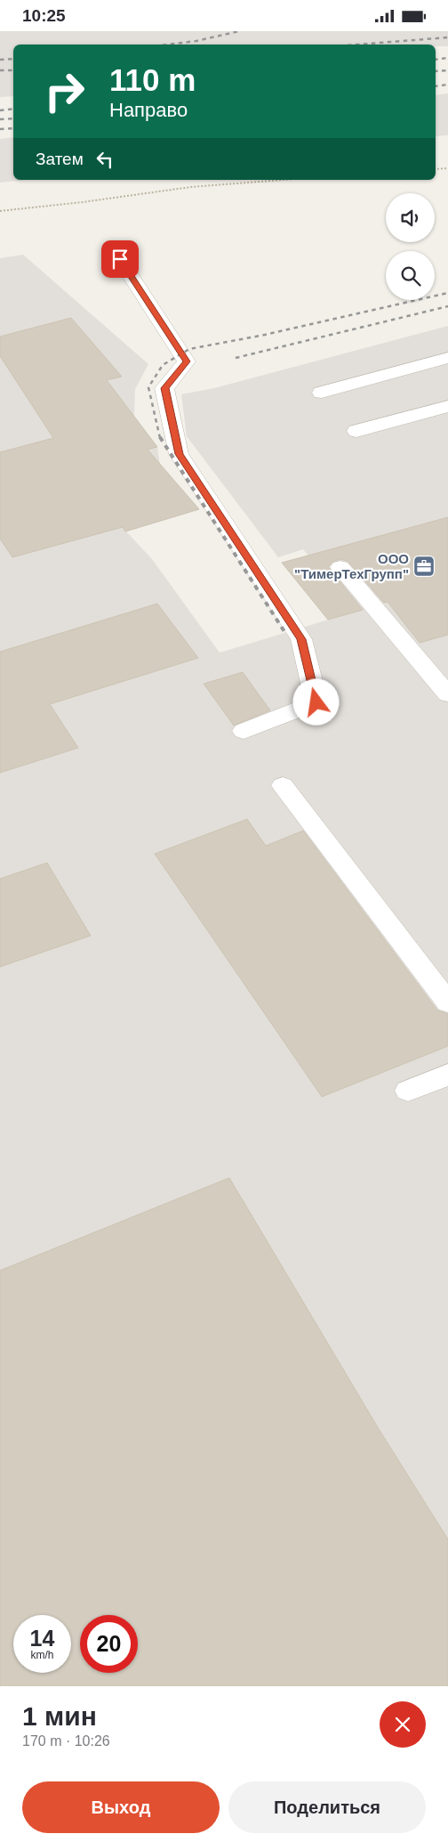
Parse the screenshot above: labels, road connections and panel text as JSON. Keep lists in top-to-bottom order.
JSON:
{
  "places": {
    "office": ["ООО \"ТимерТехГрупп\""]
  },
  "page": {
    "status": "10:25",
    "turn": ["110 m", "Направо"],
    "then": "Затем",
    "speed": "14 km/h",
    "limit": "20",
    "heading": ["1 мин", "170 m · 10:26"],
    "buttons": ["Выход", "Поделиться"]
  }
}
